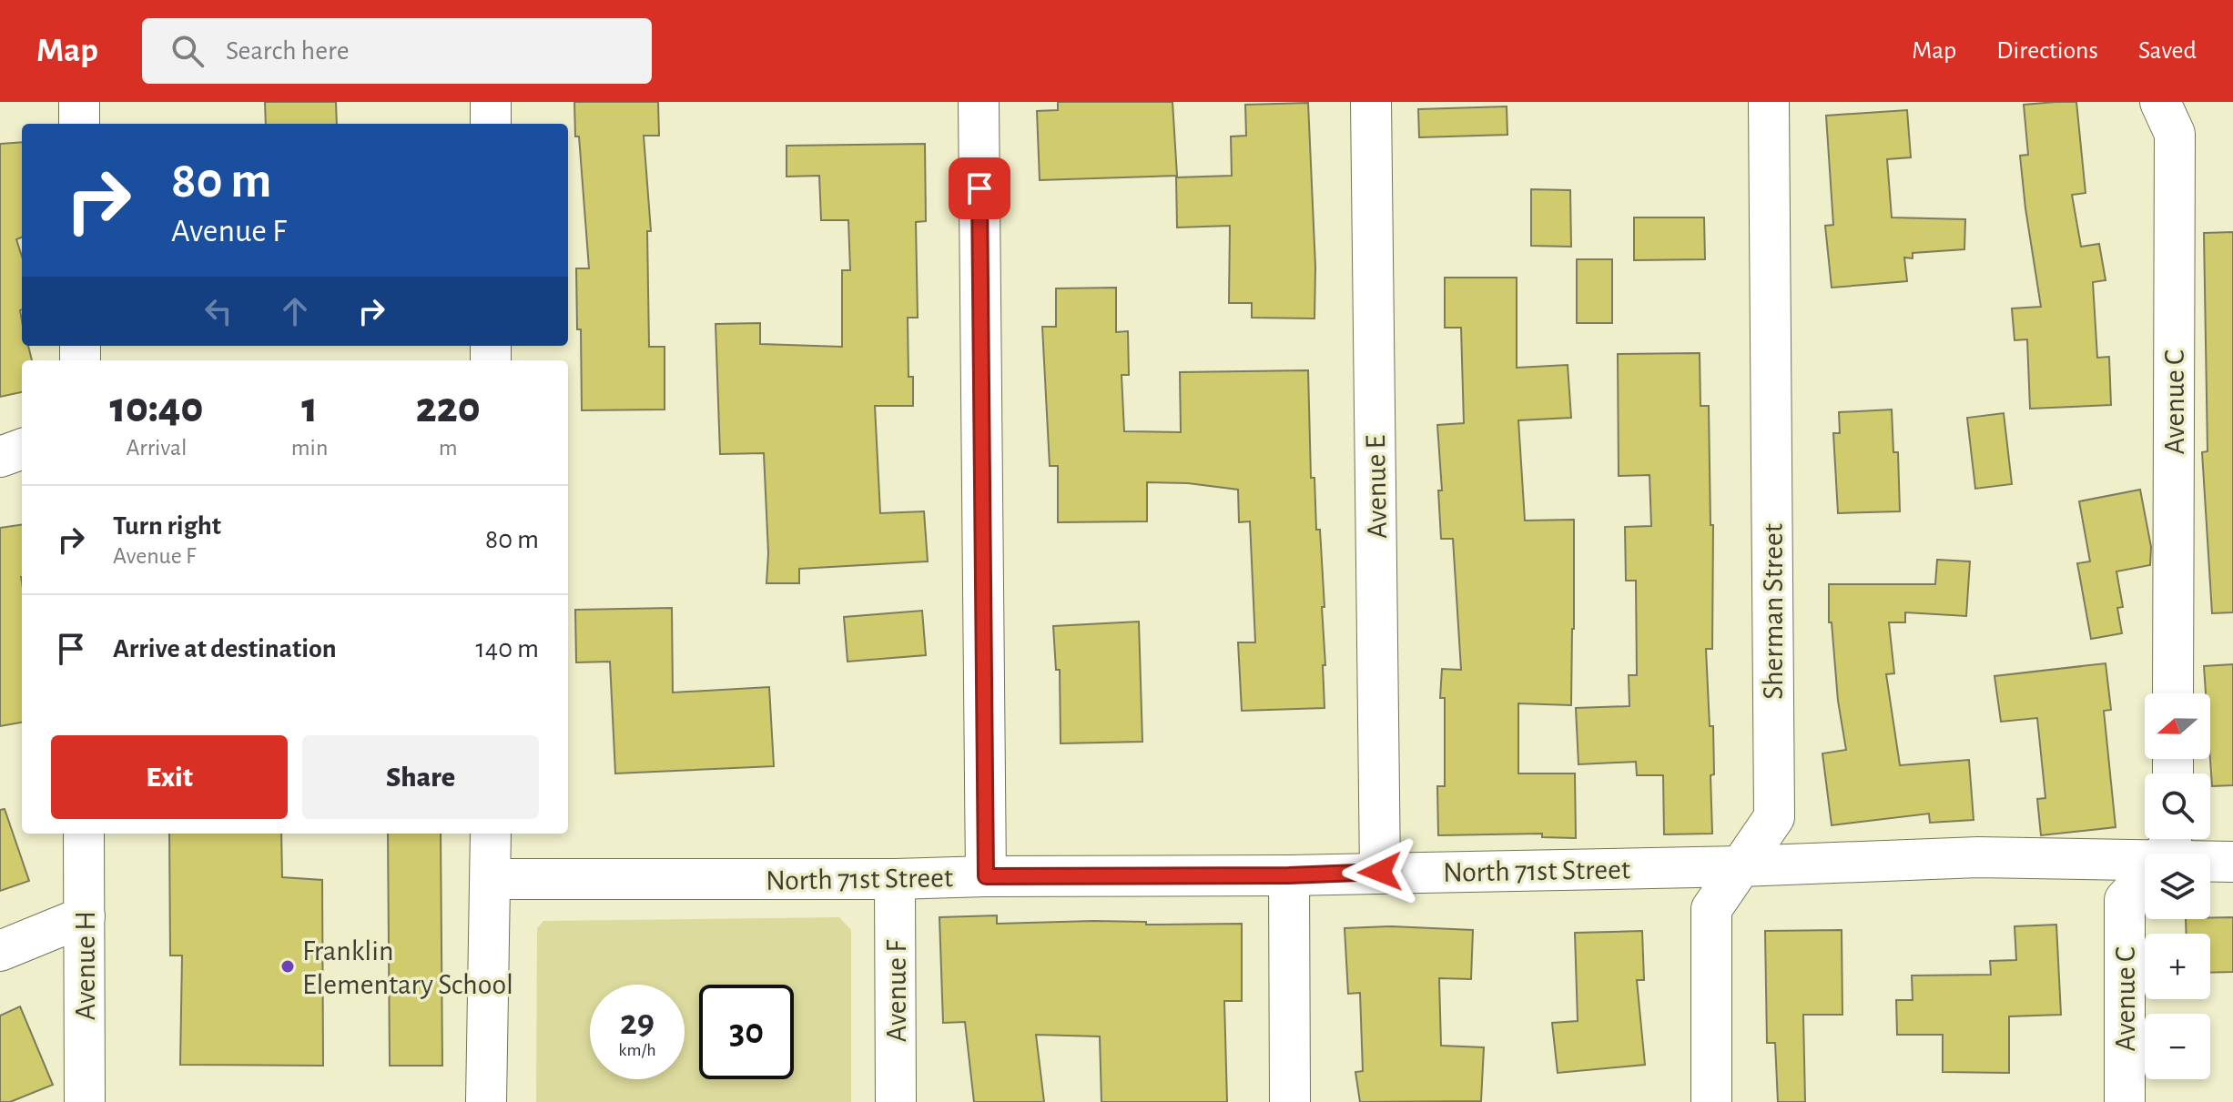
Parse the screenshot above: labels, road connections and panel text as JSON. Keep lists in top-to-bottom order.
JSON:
{
  "streets": {
    "street": [
      "Avenue C",
      "Avenue E",
      "Sherman Street",
      "North 71st Street",
      "Avenue H",
      "Avenue F"
    ]
  },
  "crossings": [
    ["Avenue C", "North 71st Street"],
    ["Avenue E", "North 71st Street"],
    ["Sherman Street", "North 71st Street"],
    ["North 71st Street", "Avenue F"]
  ],
  "places": ["Franklin Elementary School"],
  "north": "left",
  "page": {
    "header": "Map",
    "search": "Search here",
    "nav": ["Map", "Directions", "Saved"],
    "turn": ["80 m", "Avenue F"],
    "eta": [
      "10:40",
      "Arrival",
      "1",
      "min",
      "220",
      "m"
    ],
    "list": [
      {
        "name": "Turn right",
        "note": "Avenue F",
        "value": "80 m"
      },
      {
        "name": "Arrive at destination",
        "value": "140 m"
      }
    ],
    "map_buttons": ["+", "−"],
    "buttons": ["Exit", "Share"],
    "speed": "29 km/h",
    "limit": "30"
  }
}
